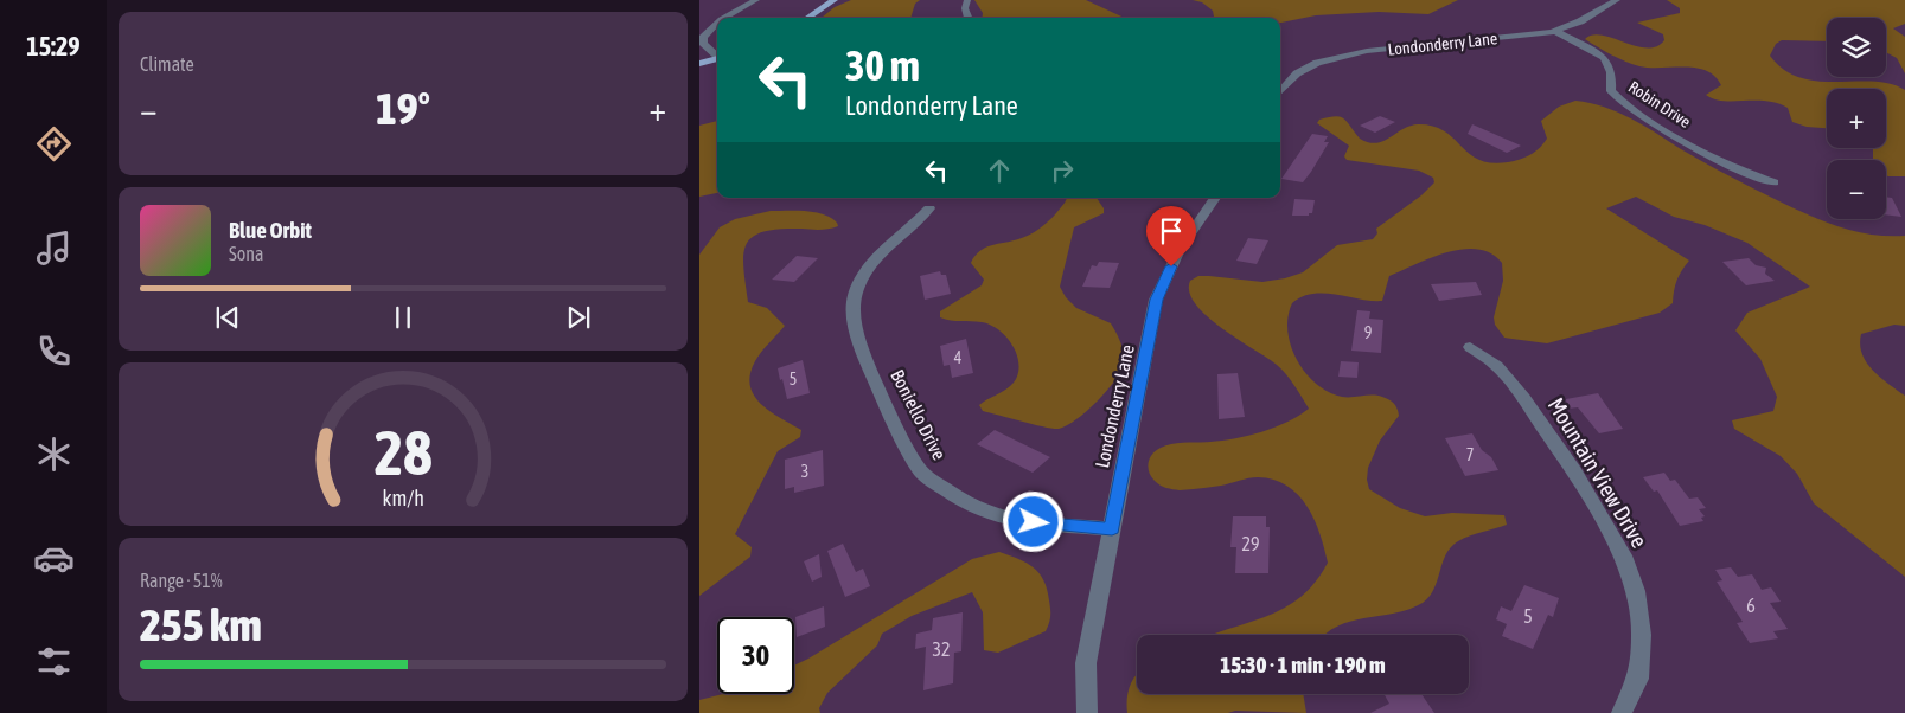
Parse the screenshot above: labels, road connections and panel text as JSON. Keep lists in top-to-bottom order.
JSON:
{
  "streets": {
    "street": [
      "Londonderry Lane",
      "Robin Drive",
      "Boniello Drive",
      "Mountain View Drive"
    ]
  },
  "crossings": [
    ["Londonderry Lane", "Robin Drive"],
    ["Londonderry Lane", "Boniello Drive"]
  ],
  "house_numbers": [
    "9",
    "4",
    "5",
    "7",
    "3",
    "29",
    "6",
    "5",
    "32"
  ],
  "page": {
    "tabs": "15:29",
    "tile": [
      "Climate",
      ["Range · 51%", "255 km"]
    ],
    "map_buttons": ["+", "−"],
    "turn": ["30 m", "Londonderry Lane"],
    "heat": ["−", "19°", "+"],
    "song": ["Blue Orbit", "Sona"],
    "limit": "30",
    "trip": "15:30 · 1 min · 190 m",
    "gauge": ["28", "km/h"]
  }
}
